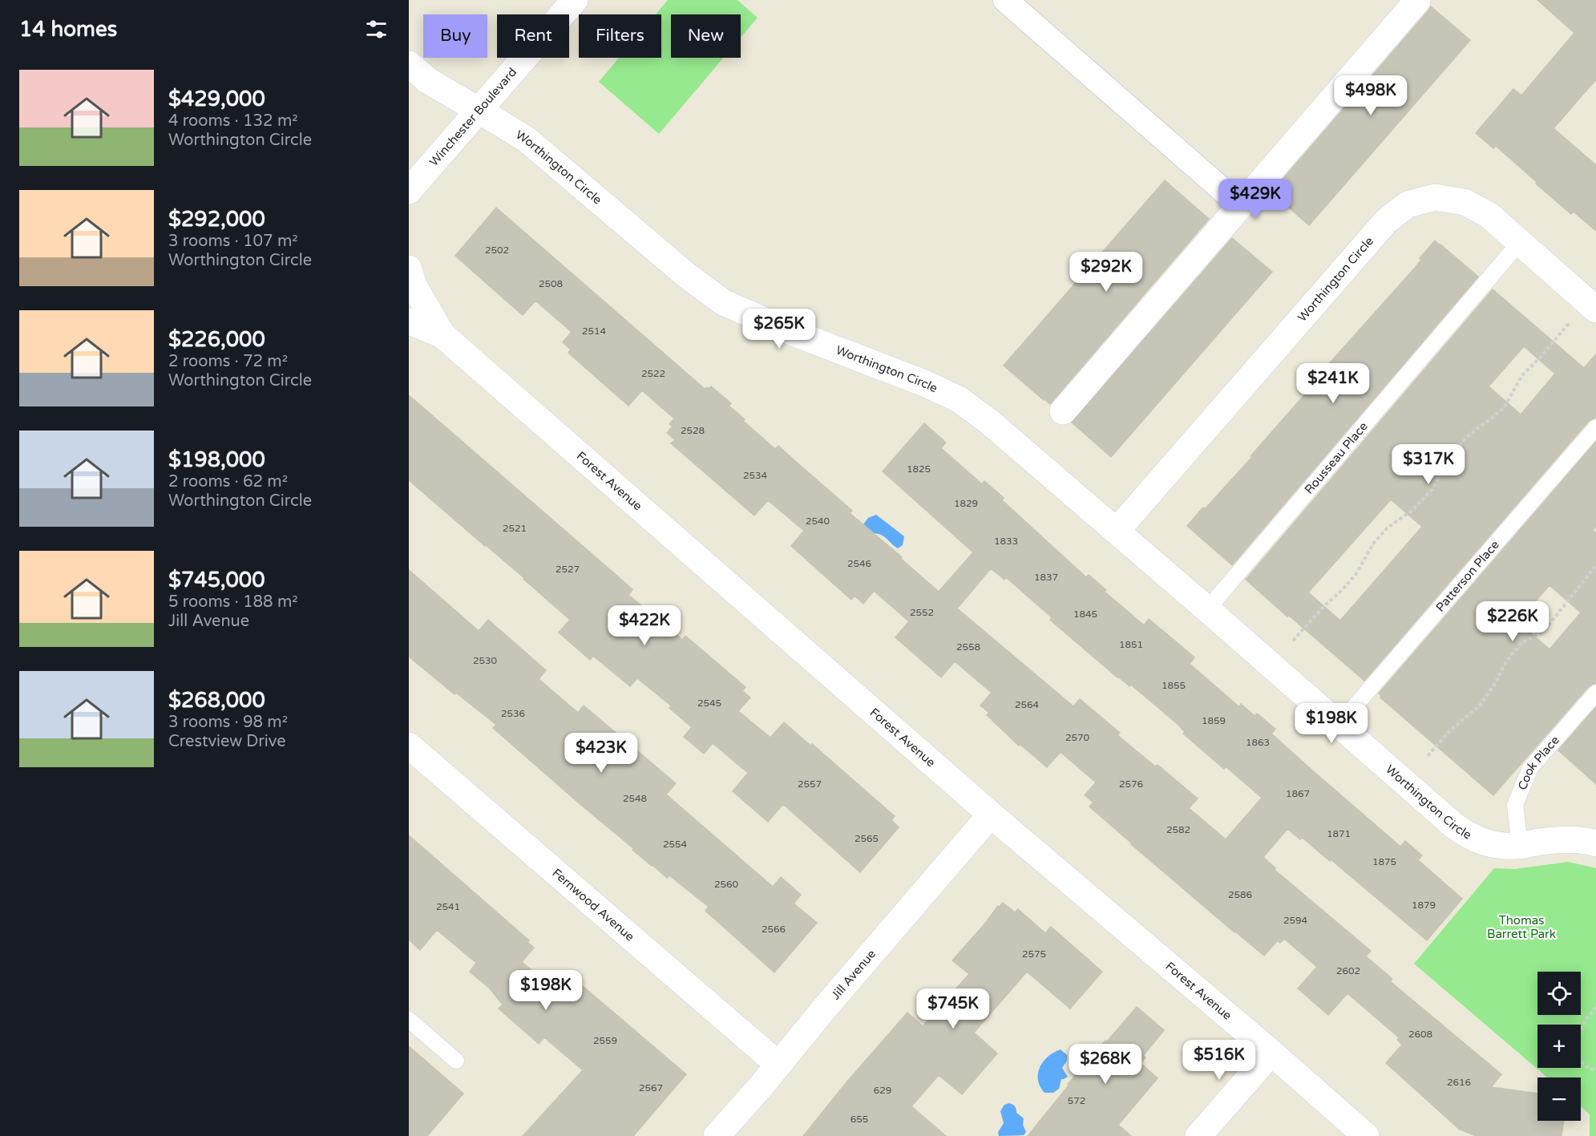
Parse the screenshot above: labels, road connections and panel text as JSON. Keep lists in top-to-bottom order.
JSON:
{
  "streets": {
    "street": [
      "Winchester Boulevard",
      "Worthington Circle",
      "Forest Avenue",
      "Fernwood Avenue",
      "Jill Avenue"
    ],
    "lane": ["Rousseau Place", "Patterson Place", "Cook Place"]
  },
  "crossings": [
    ["Winchester Boulevard", "Worthington Circle"],
    ["Worthington Circle", "Rousseau Place"],
    ["Worthington Circle", "Patterson Place"],
    ["Worthington Circle", "Cook Place"],
    ["Forest Avenue", "Jill Avenue"],
    ["Fernwood Avenue", "Jill Avenue"]
  ],
  "parks": ["Thomas Barrett Park"],
  "house_numbers": [
    "2502",
    "2508",
    "2514",
    "2522",
    "2528",
    "1825",
    "2534",
    "1829",
    "2540",
    "2521",
    "1833",
    "2546",
    "2527",
    "1837",
    "2552",
    "1845",
    "1851",
    "2558",
    "2530",
    "1855",
    "2545",
    "2564",
    "2536",
    "1859",
    "2570",
    "1863",
    "2557",
    "2576",
    "1867",
    "2548",
    "2582",
    "1871",
    "2565",
    "2554",
    "1875",
    "2560",
    "2586",
    "1879",
    "2541",
    "2594",
    "2566",
    "2575",
    "2602",
    "2608",
    "2559",
    "2616",
    "2567",
    "629",
    "572",
    "655"
  ],
  "page": {
    "heading": "14 homes",
    "chip": [
      "Buy",
      "Rent",
      "Filters",
      "New"
    ],
    "list": [
      {
        "name": "$429,000",
        "note": "4 rooms · 132 m² · Worthington Circle"
      },
      {
        "name": "$292,000",
        "note": "3 rooms · 107 m² · Worthington Circle"
      },
      {
        "name": "$226,000",
        "note": "2 rooms · 72 m² · Worthington Circle"
      },
      {
        "name": "$198,000",
        "note": "2 rooms · 62 m² · Worthington Circle"
      },
      {
        "name": "$745,000",
        "note": "5 rooms · 188 m² · Jill Avenue"
      },
      {
        "name": "$268,000",
        "note": "3 rooms · 98 m² · Crestview Drive"
      }
    ],
    "price": [
      "$498K",
      "$429K",
      "$292K",
      "$265K",
      "$241K",
      "$317K",
      "$226K",
      "$422K",
      "$198K",
      "$423K",
      "$198K",
      "$745K",
      "$516K",
      "$268K"
    ],
    "map_buttons": ["+", "−"]
  }
}
